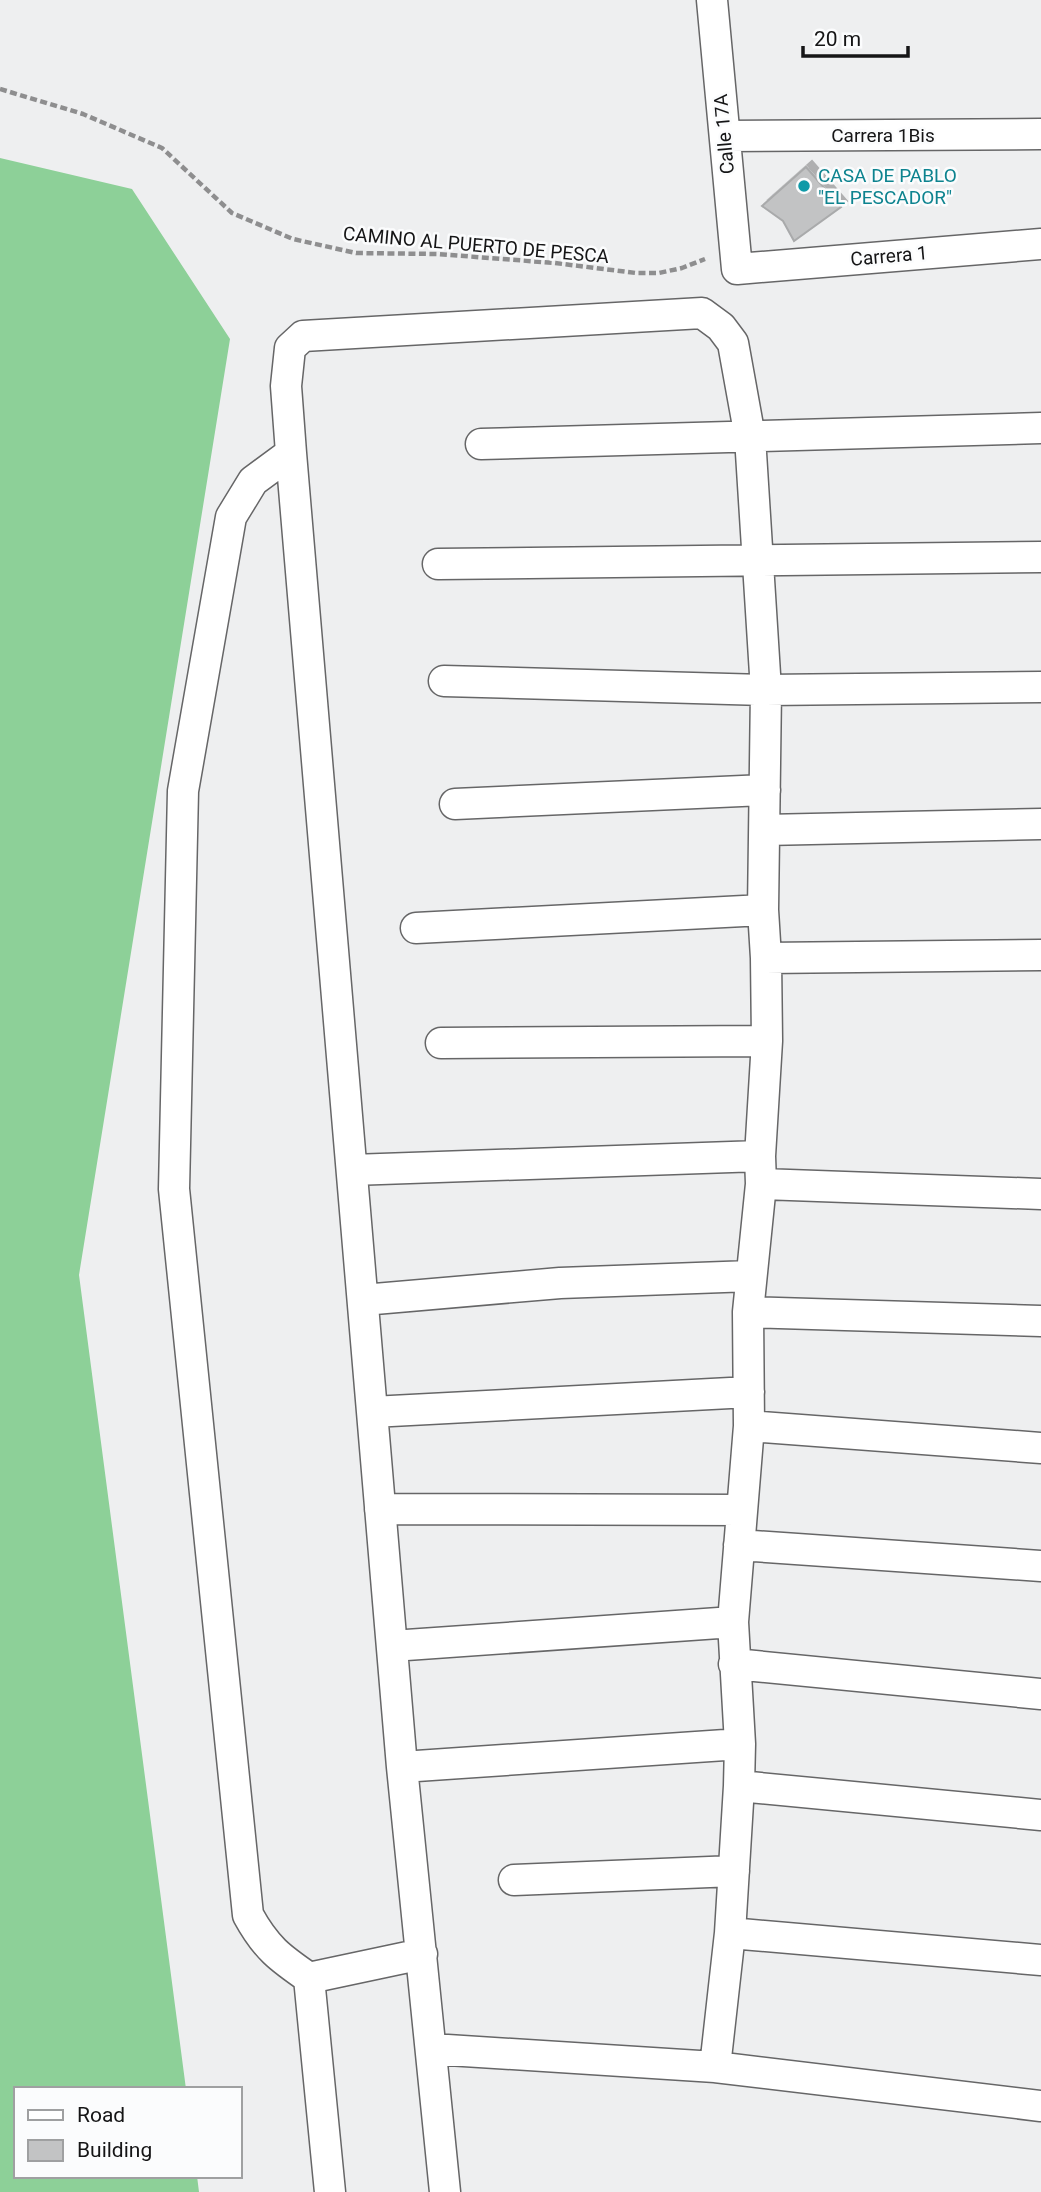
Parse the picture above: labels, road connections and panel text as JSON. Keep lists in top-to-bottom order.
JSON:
{
  "streets": {
    "street": ["Calle 17A", "Carrera 1Bis", "Carrera 1"],
    "path": ["CAMINO AL PUERTO DE PESCA"]
  },
  "crossings": [
    ["Calle 17A", "Carrera 1Bis"],
    ["Calle 17A", "CAMINO AL PUERTO DE PESCA"],
    ["Calle 17A", "Carrera 1"],
    ["CAMINO AL PUERTO DE PESCA", "Carrera 1"]
  ],
  "places": ["CASA DE PABLO \"EL PESCADOR\""],
  "legend": ["Road", "Building"],
  "scale_bar": "20 m"
}
